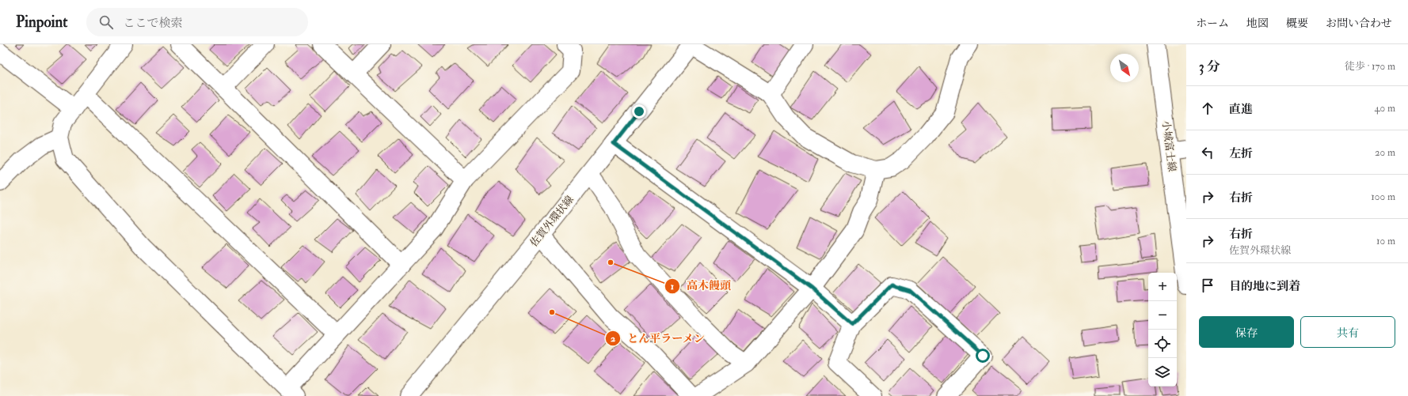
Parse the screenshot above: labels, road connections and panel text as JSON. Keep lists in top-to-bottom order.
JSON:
{
  "streets": {
    "street": ["小城富士線", "佐賀外環状線"]
  },
  "places": ["高木饅頭", "とん平ラーメン"],
  "north": "bottom right",
  "page": {
    "header": "Pinpoint",
    "search": "ここで検索",
    "nav": [
      "ホーム",
      "地図",
      "概要",
      "お問い合わせ"
    ],
    "heading": ["3 分", "徒歩 · 170 m"],
    "list": [
      ["直進", "40 m"],
      ["左折", "20 m"],
      ["右折", "100 m"],
      ["右折", "佐賀外環状線", "10 m"],
      "目的地に到着"
    ],
    "map_buttons": ["+", "−"],
    "buttons": ["保存", "共有"]
  }
}
